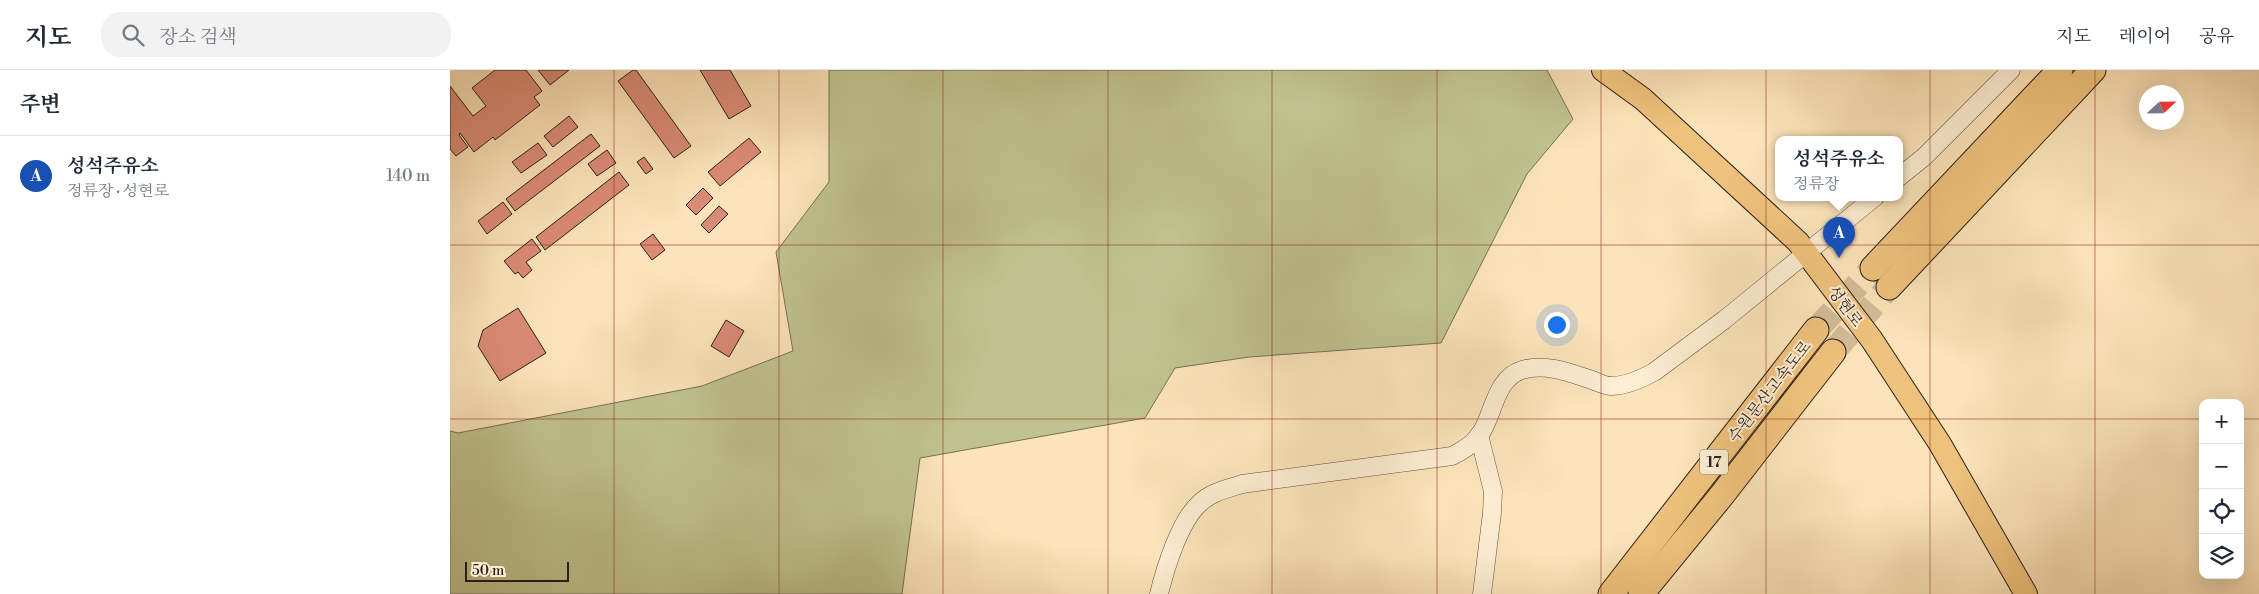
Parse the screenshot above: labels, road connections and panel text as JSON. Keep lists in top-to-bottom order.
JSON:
{
  "streets": {
    "highway": ["수원문산고속도로", "17"],
    "main road": ["성현로"]
  },
  "scale_bar": "50 m",
  "north": "right",
  "page": {
    "header": "지도",
    "search": "장소 검색",
    "nav": ["지도", "레이어", "공유"],
    "heading": "주변",
    "list": [
      {
        "mark": "A",
        "name": "성석주유소",
        "note": "정류장 · 성현로",
        "value": "140 m"
      }
    ],
    "popup": ["성석주유소", "정류장"],
    "pins": "A",
    "map_buttons": ["+", "−"],
    "scale": "50 m"
  }
}
